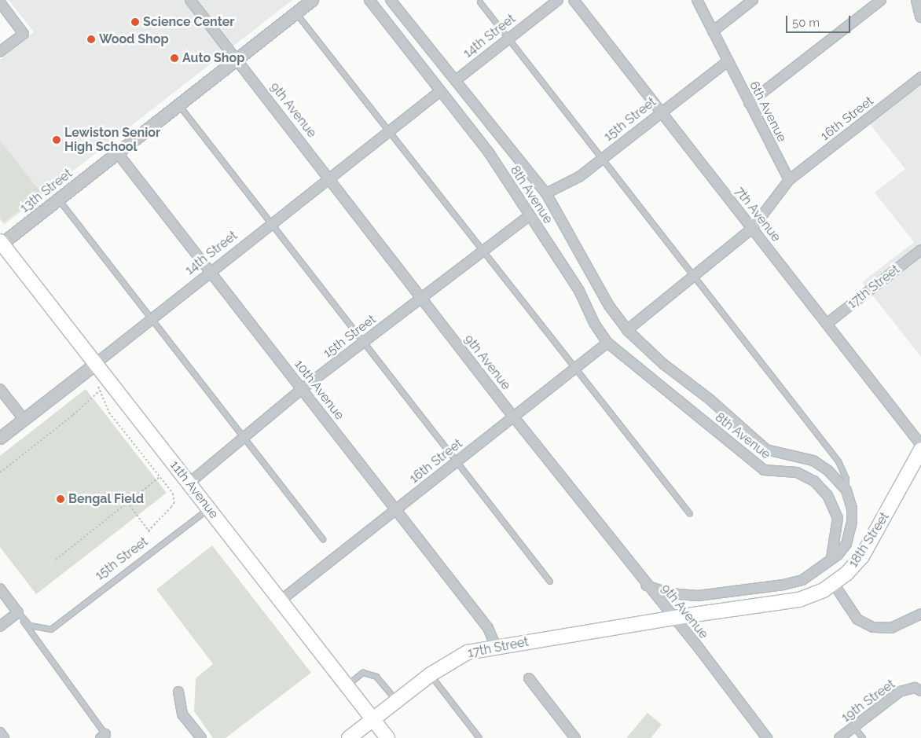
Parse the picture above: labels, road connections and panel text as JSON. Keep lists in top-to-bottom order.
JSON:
{
  "streets": {
    "main road": ["17th Street", "11th Avenue", "18th Street"],
    "street": [
      "14th Street",
      "9th Avenue",
      "6th Avenue",
      "16th Street",
      "15th Street",
      "13th Street",
      "8th Avenue",
      "7th Avenue",
      "10th Avenue",
      "19th Street"
    ]
  },
  "crossings": [
    ["14th Street", "9th Avenue"],
    ["14th Street", "8th Avenue"],
    ["14th Street", "10th Avenue"],
    ["14th Street", "11th Avenue"],
    ["9th Avenue", "16th Street"],
    ["9th Avenue", "15th Street"],
    ["9th Avenue", "13th Street"],
    ["9th Avenue", "17th Street"],
    ["9th Avenue", "18th Street"],
    ["6th Avenue", "16th Street"],
    ["6th Avenue", "15th Street"],
    ["16th Street", "8th Avenue"],
    ["16th Street", "10th Avenue"],
    ["16th Street", "11th Avenue"],
    ["15th Street", "8th Avenue"],
    ["15th Street", "7th Avenue"],
    ["15th Street", "10th Avenue"],
    ["15th Street", "11th Avenue"],
    ["13th Street", "10th Avenue"],
    ["13th Street", "11th Avenue"],
    ["7th Avenue", "17th Street"],
    ["17th Street", "10th Avenue"],
    ["17th Street", "11th Avenue"],
    ["17th Street", "18th Street"]
  ],
  "places": [
    "Science Center",
    "Wood Shop",
    "Auto Shop",
    "Lewiston Senior High School",
    "Bengal Field"
  ],
  "scale_bar": "50 m"
}
